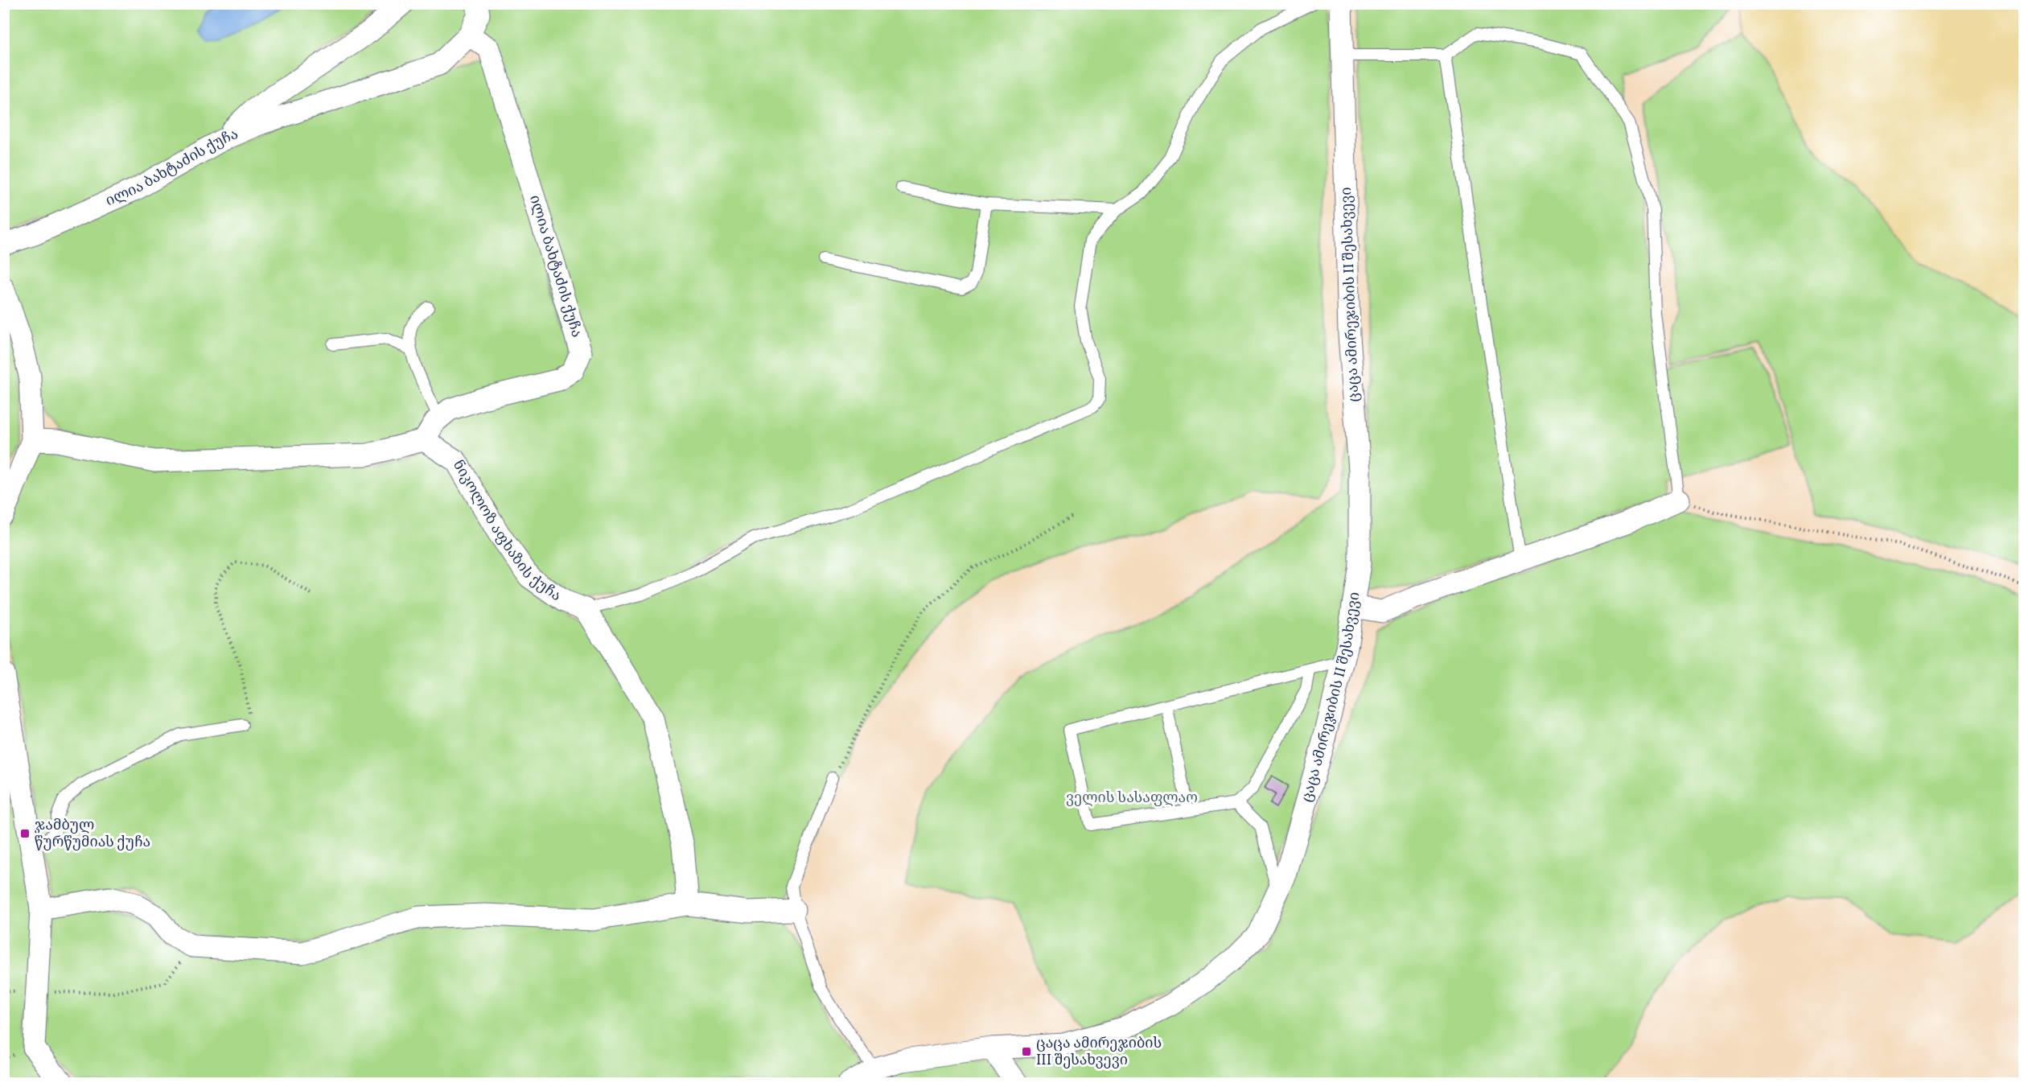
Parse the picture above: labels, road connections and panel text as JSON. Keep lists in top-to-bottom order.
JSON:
{
  "streets": {
    "street": ["ილია ბახტაძის ქუჩა", "ცაცა ამირეჯიბის II შესახვევი", "ნიკოლოზ აფხაზის ქუჩა"]
  },
  "crossings": [
    ["ილია ბახტაძის ქუჩა", "ნიკოლოზ აფხაზის ქუჩა"]
  ],
  "parks": ["ველის სასაფლაო"],
  "places": {
    "transit": ["ჯამბულ წურწუმიას ქუჩა", "ცაცა ამირეჯიბის III შესახვევი"]
  }
}
